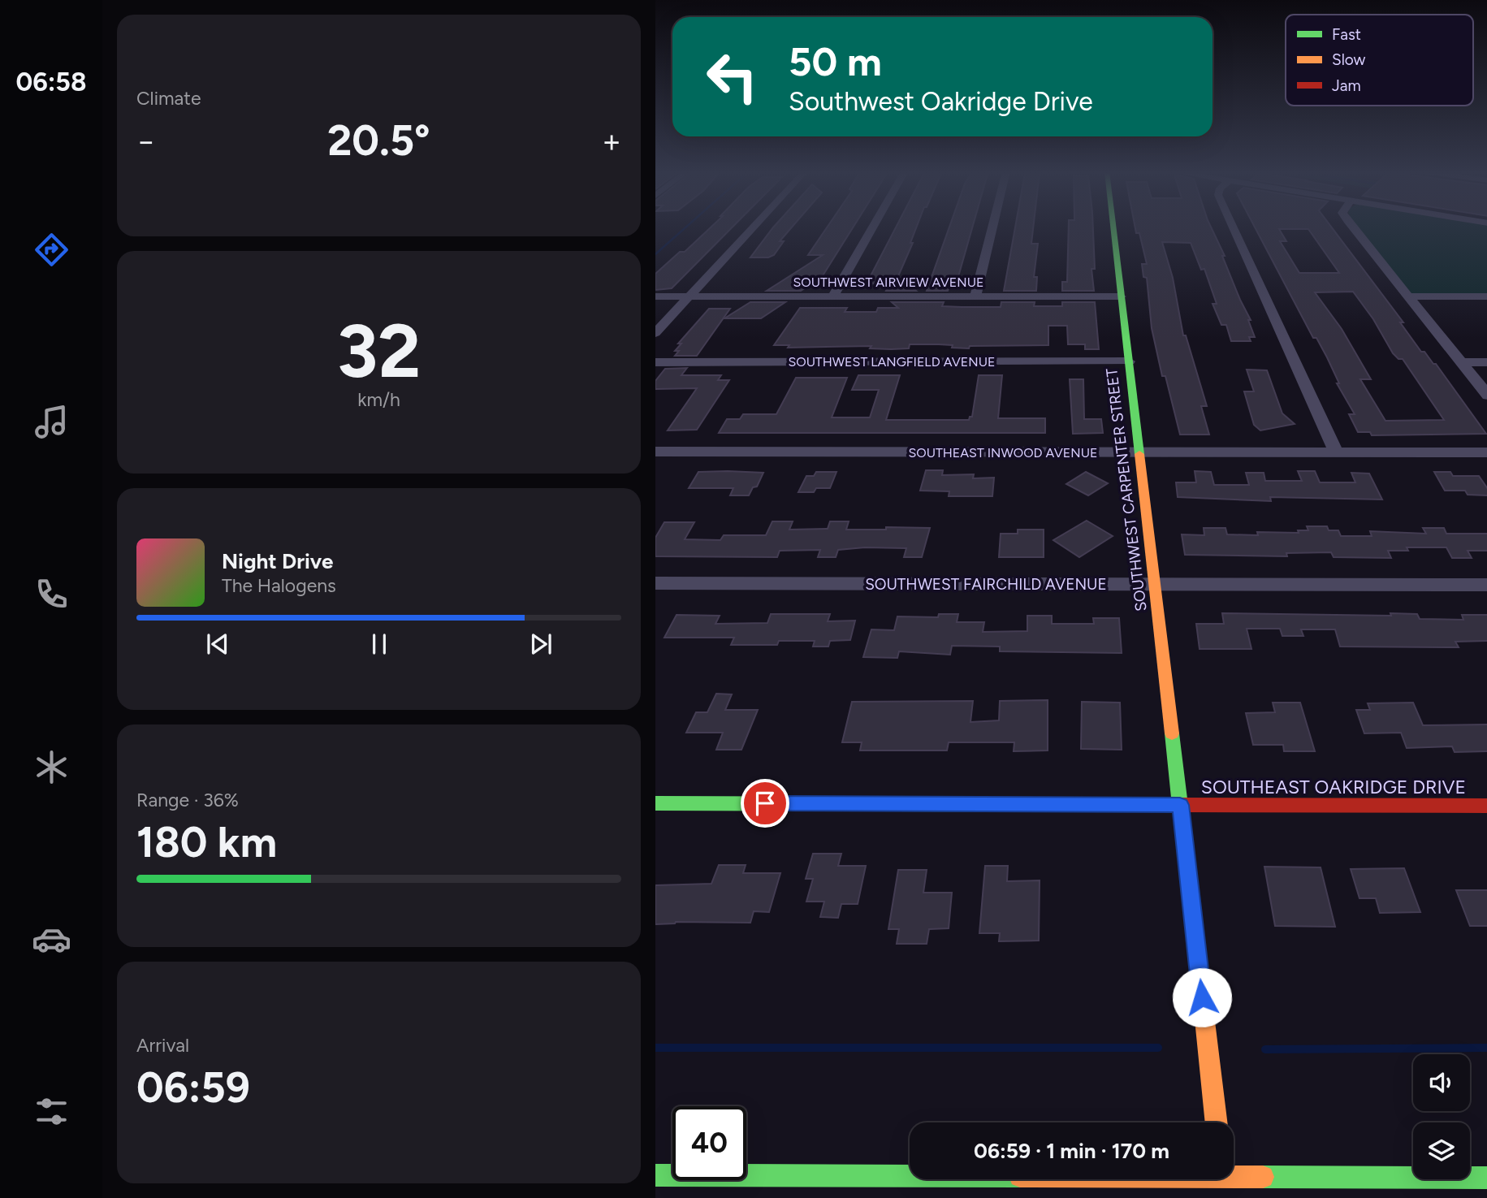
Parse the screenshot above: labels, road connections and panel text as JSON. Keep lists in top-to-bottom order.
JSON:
{
  "streets": {
    "street": [
      "SOUTHWEST AIRVIEW AVENUE",
      "SOUTHWEST LANGFIELD AVENUE",
      "SOUTHEAST INWOOD AVENUE",
      "SOUTHWEST CARPENTER STREET",
      "SOUTHWEST FAIRCHILD AVENUE",
      "SOUTHEAST OAKRIDGE DRIVE"
    ]
  },
  "crossings": [
    ["SOUTHWEST AIRVIEW AVENUE", "SOUTHWEST CARPENTER STREET"],
    ["SOUTHWEST LANGFIELD AVENUE", "SOUTHWEST CARPENTER STREET"],
    ["SOUTHEAST INWOOD AVENUE", "SOUTHWEST CARPENTER STREET"],
    ["SOUTHWEST CARPENTER STREET", "SOUTHWEST FAIRCHILD AVENUE"],
    ["SOUTHWEST CARPENTER STREET", "SOUTHEAST OAKRIDGE DRIVE"]
  ],
  "legend": ["Fast", "Slow", "Jam"],
  "page": {
    "tabs": "06:58",
    "tile": [
      "Climate",
      ["32", "km/h"],
      ["Range · 36%", "180 km"],
      ["Arrival", "06:59"]
    ],
    "turn": ["50 m", "Southwest Oakridge Drive"],
    "heat": ["−", "20.5°", "+"],
    "song": ["Night Drive", "The Halogens"],
    "limit": "40",
    "trip": "06:59 · 1 min · 170 m"
  }
}
